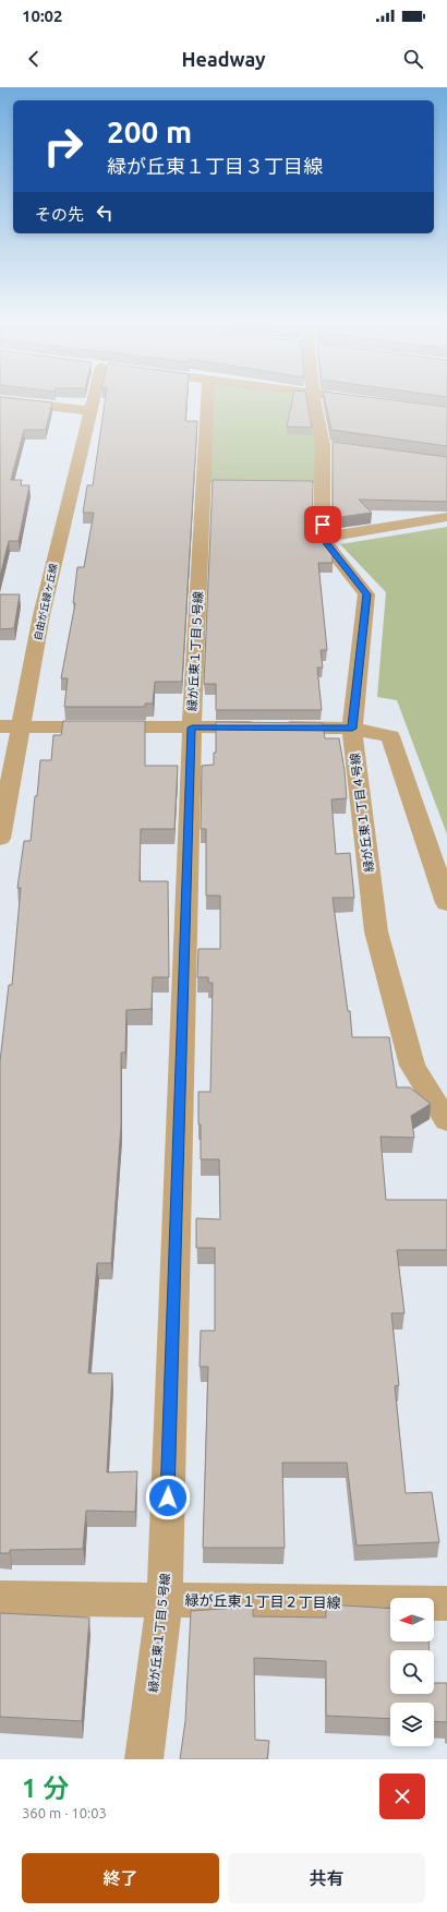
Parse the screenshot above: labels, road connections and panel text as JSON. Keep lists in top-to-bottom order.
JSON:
{
  "streets": {
    "street": [
      "自由が丘緑ヶ丘線",
      "緑が丘東１丁目５号線",
      "緑が丘東１丁目４号線",
      "緑が丘東１丁目２丁目線"
    ]
  },
  "crossings": [
    ["緑が丘東１丁目５号線", "緑が丘東１丁目２丁目線"]
  ],
  "north": "left",
  "page": {
    "status": "10:02",
    "header": "Headway",
    "turn": ["200 m", "緑が丘東１丁目３丁目線"],
    "then": "その先",
    "heading": ["1 分", "360 m · 10:03"],
    "buttons": ["終了", "共有"]
  }
}
